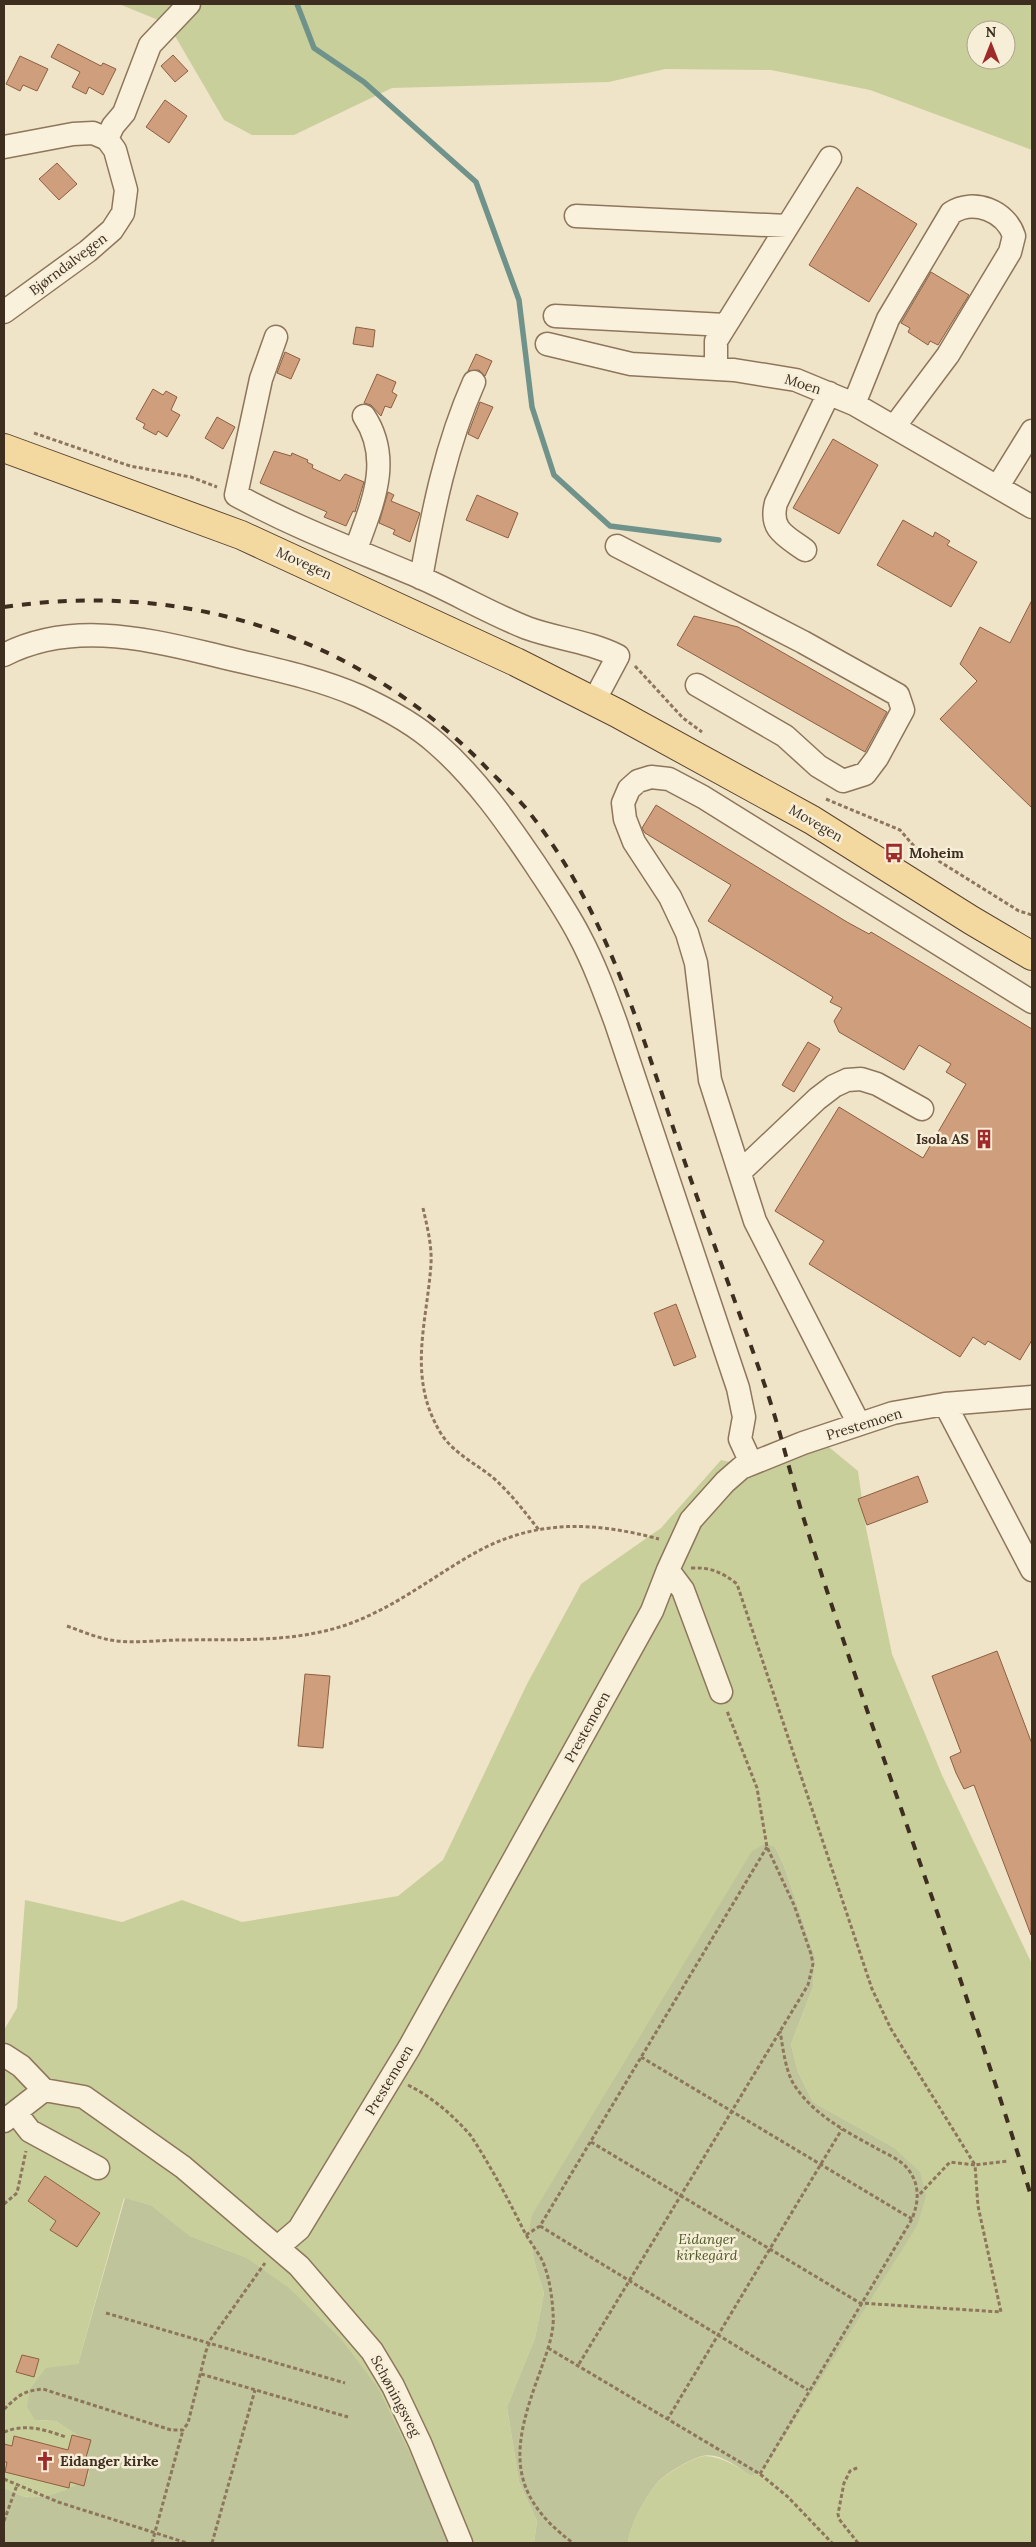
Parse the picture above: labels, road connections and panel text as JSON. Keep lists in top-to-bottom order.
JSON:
{
  "streets": {
    "main road": ["Movegen"],
    "street": [
      "Bjørndalvegen",
      "Moen",
      "Prestemoen",
      "Schøningsveg"
    ]
  },
  "crossings": [
    ["Prestemoen", "Schøningsveg"]
  ],
  "parks": ["Eidanger kirkegård"],
  "places": {
    "bus stop": ["Moheim"],
    "building": ["Isola AS"],
    "church": ["Eidanger kirke"]
  },
  "north": "top"
}
